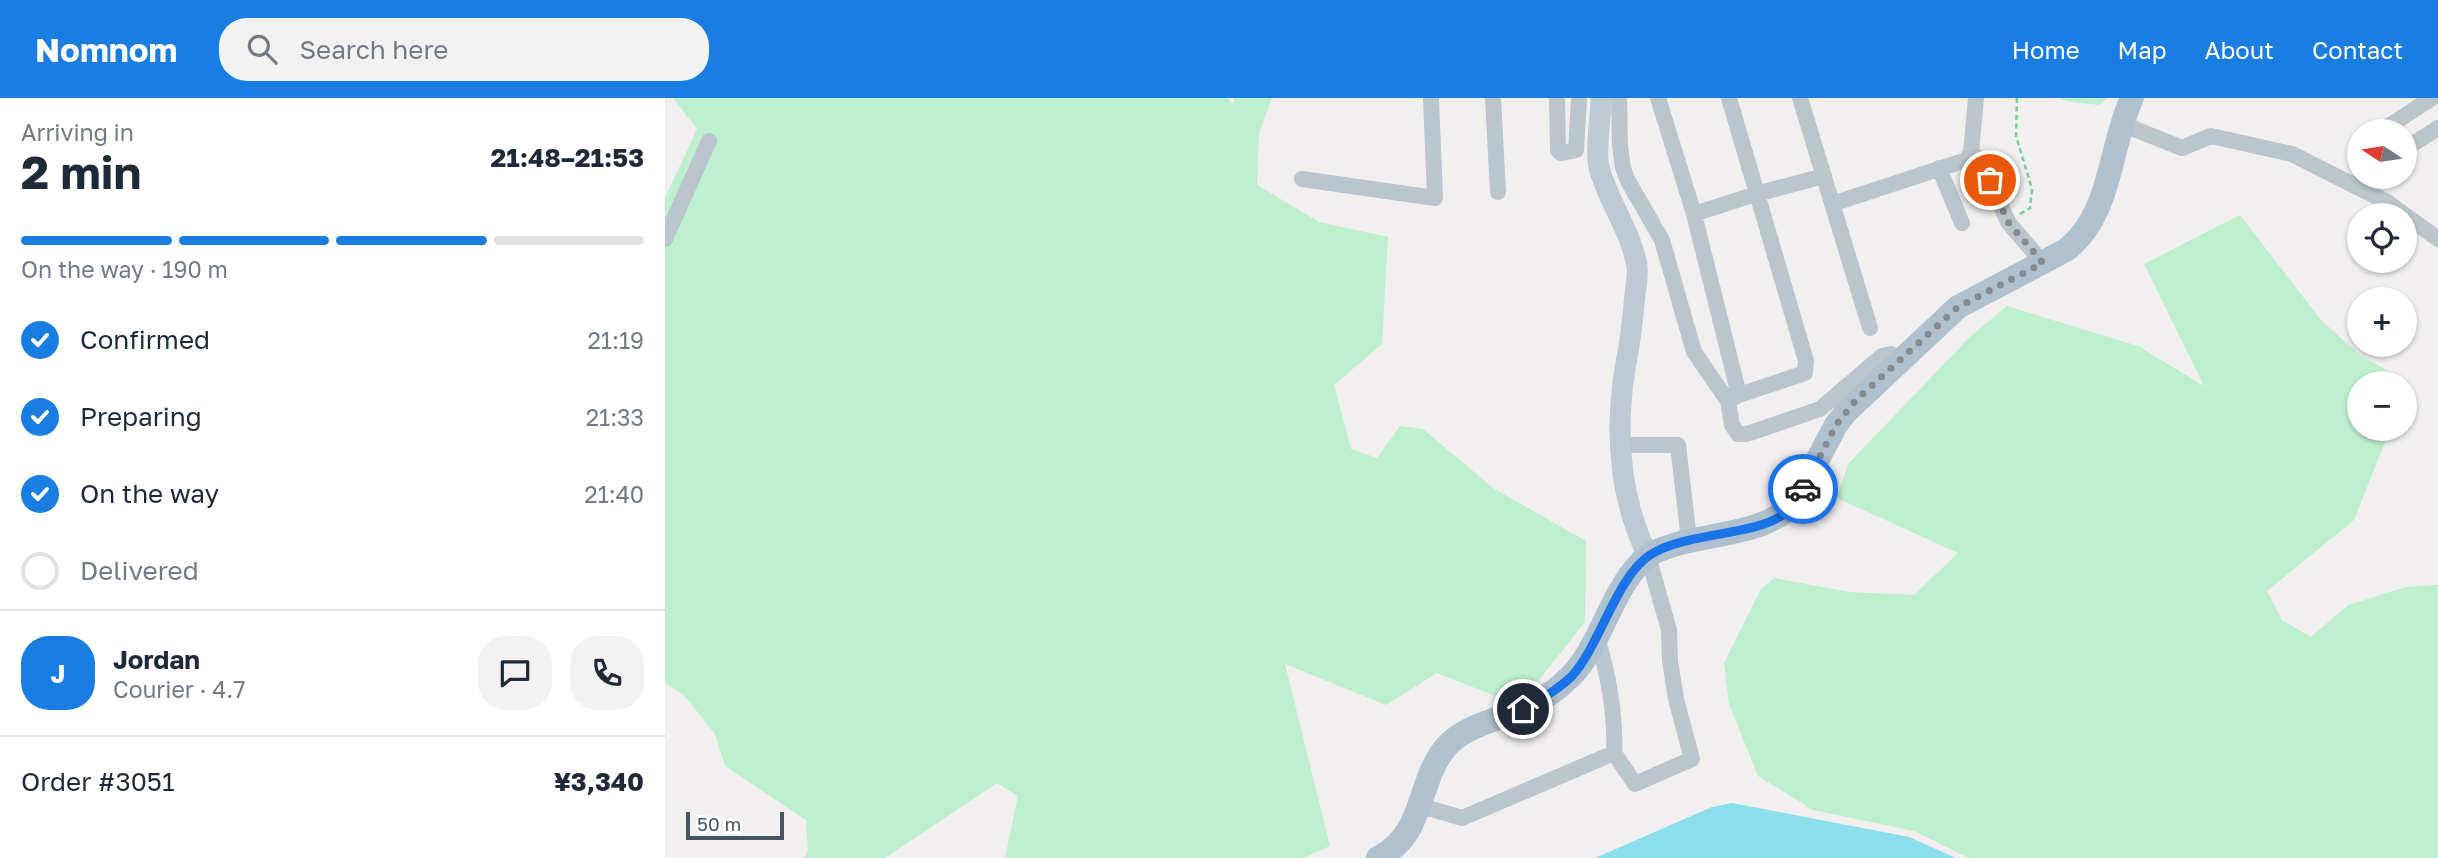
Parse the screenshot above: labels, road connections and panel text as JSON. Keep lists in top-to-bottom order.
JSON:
{
  "scale_bar": "50 m",
  "north": "left",
  "page": {
    "header": "Nomnom",
    "search": "Search here",
    "nav": [
      "Home",
      "Map",
      "About",
      "Contact"
    ],
    "heading": ["2 min", "Arriving in", "21:48–21:53"],
    "panel": [
      "Jordan",
      "Courier · 4.7",
      "Order #3051",
      "¥3,340"
    ],
    "map_buttons": ["+", "−"],
    "bar": "On the way · 190 m",
    "list": [
      ["Confirmed", "21:19"],
      ["Preparing", "21:33"],
      ["On the way", "21:40"],
      "Delivered"
    ],
    "round": "J",
    "scale": "50 m"
  }
}
